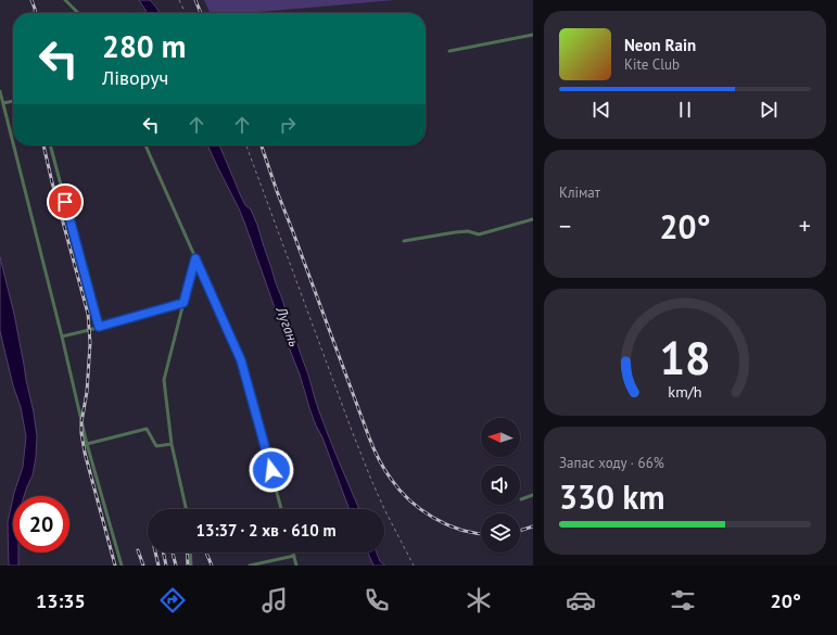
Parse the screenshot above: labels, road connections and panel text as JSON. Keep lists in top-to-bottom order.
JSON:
{
  "water": ["Лугань"],
  "north": "left",
  "page": {
    "turn": ["280 m", "Ліворуч"],
    "song": ["Neon Rain", "Kite Club"],
    "tile": [
      "Клімат",
      ["Запас ходу · 66%", "330 km"]
    ],
    "heat": ["−", "20°", "+"],
    "limit": "20",
    "trip": "13:37 · 2 хв · 610 m",
    "tabs": ["13:35", "20°"],
    "gauge": ["18", "km/h"]
  }
}
